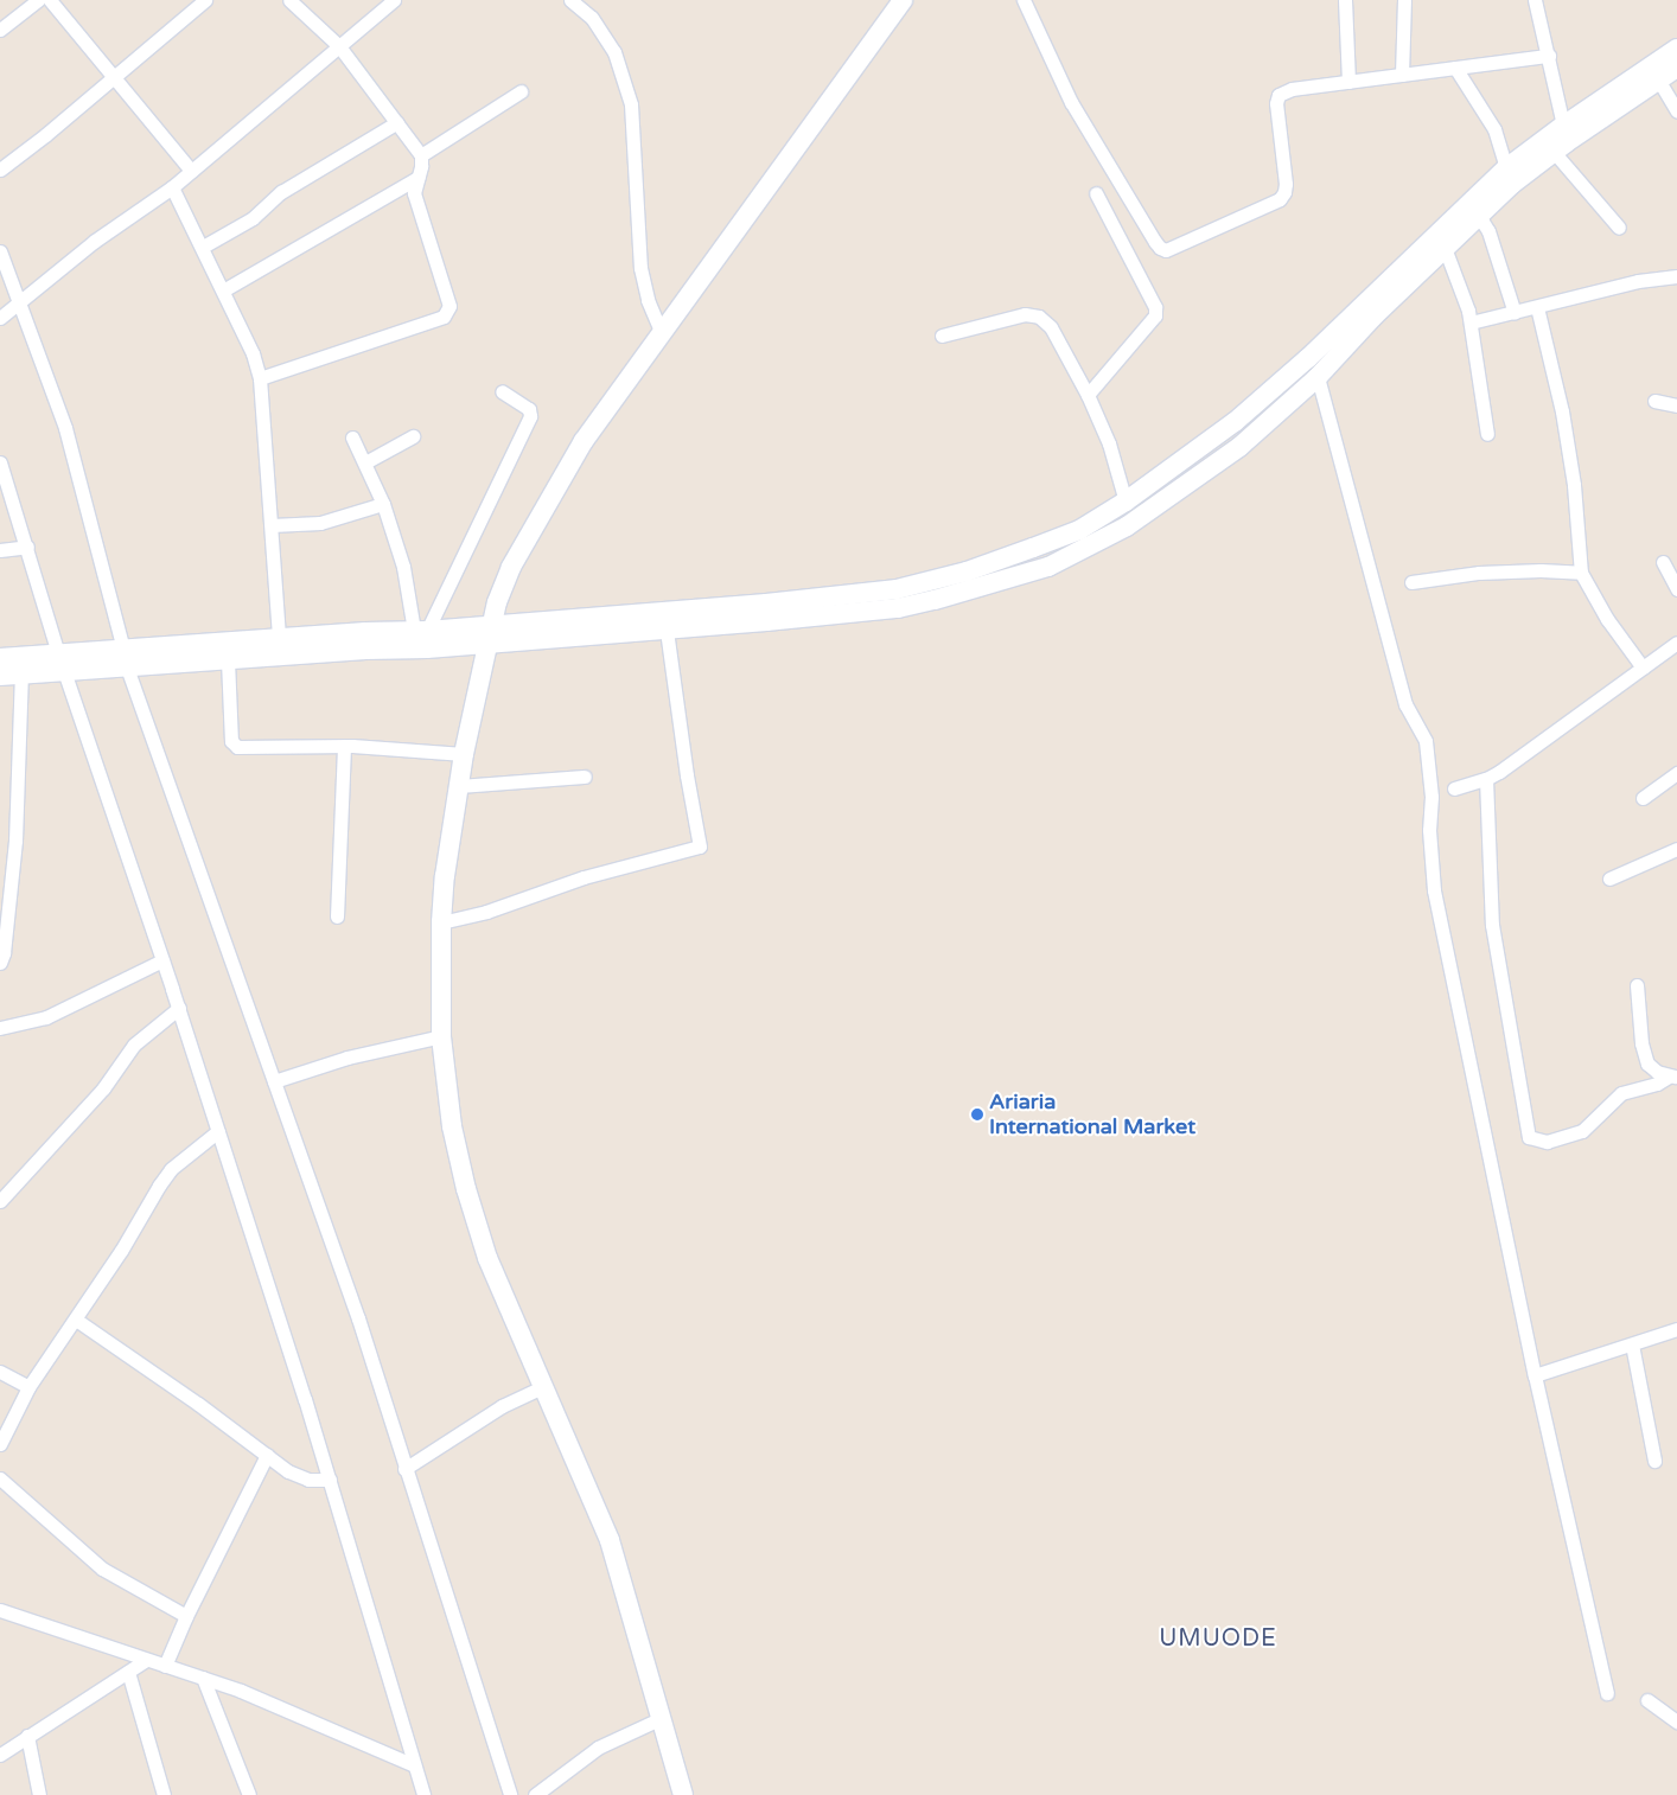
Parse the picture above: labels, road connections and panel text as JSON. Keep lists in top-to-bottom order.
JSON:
{
  "districts": ["UMUODE"],
  "places": ["Ariaria International Market"]
}
